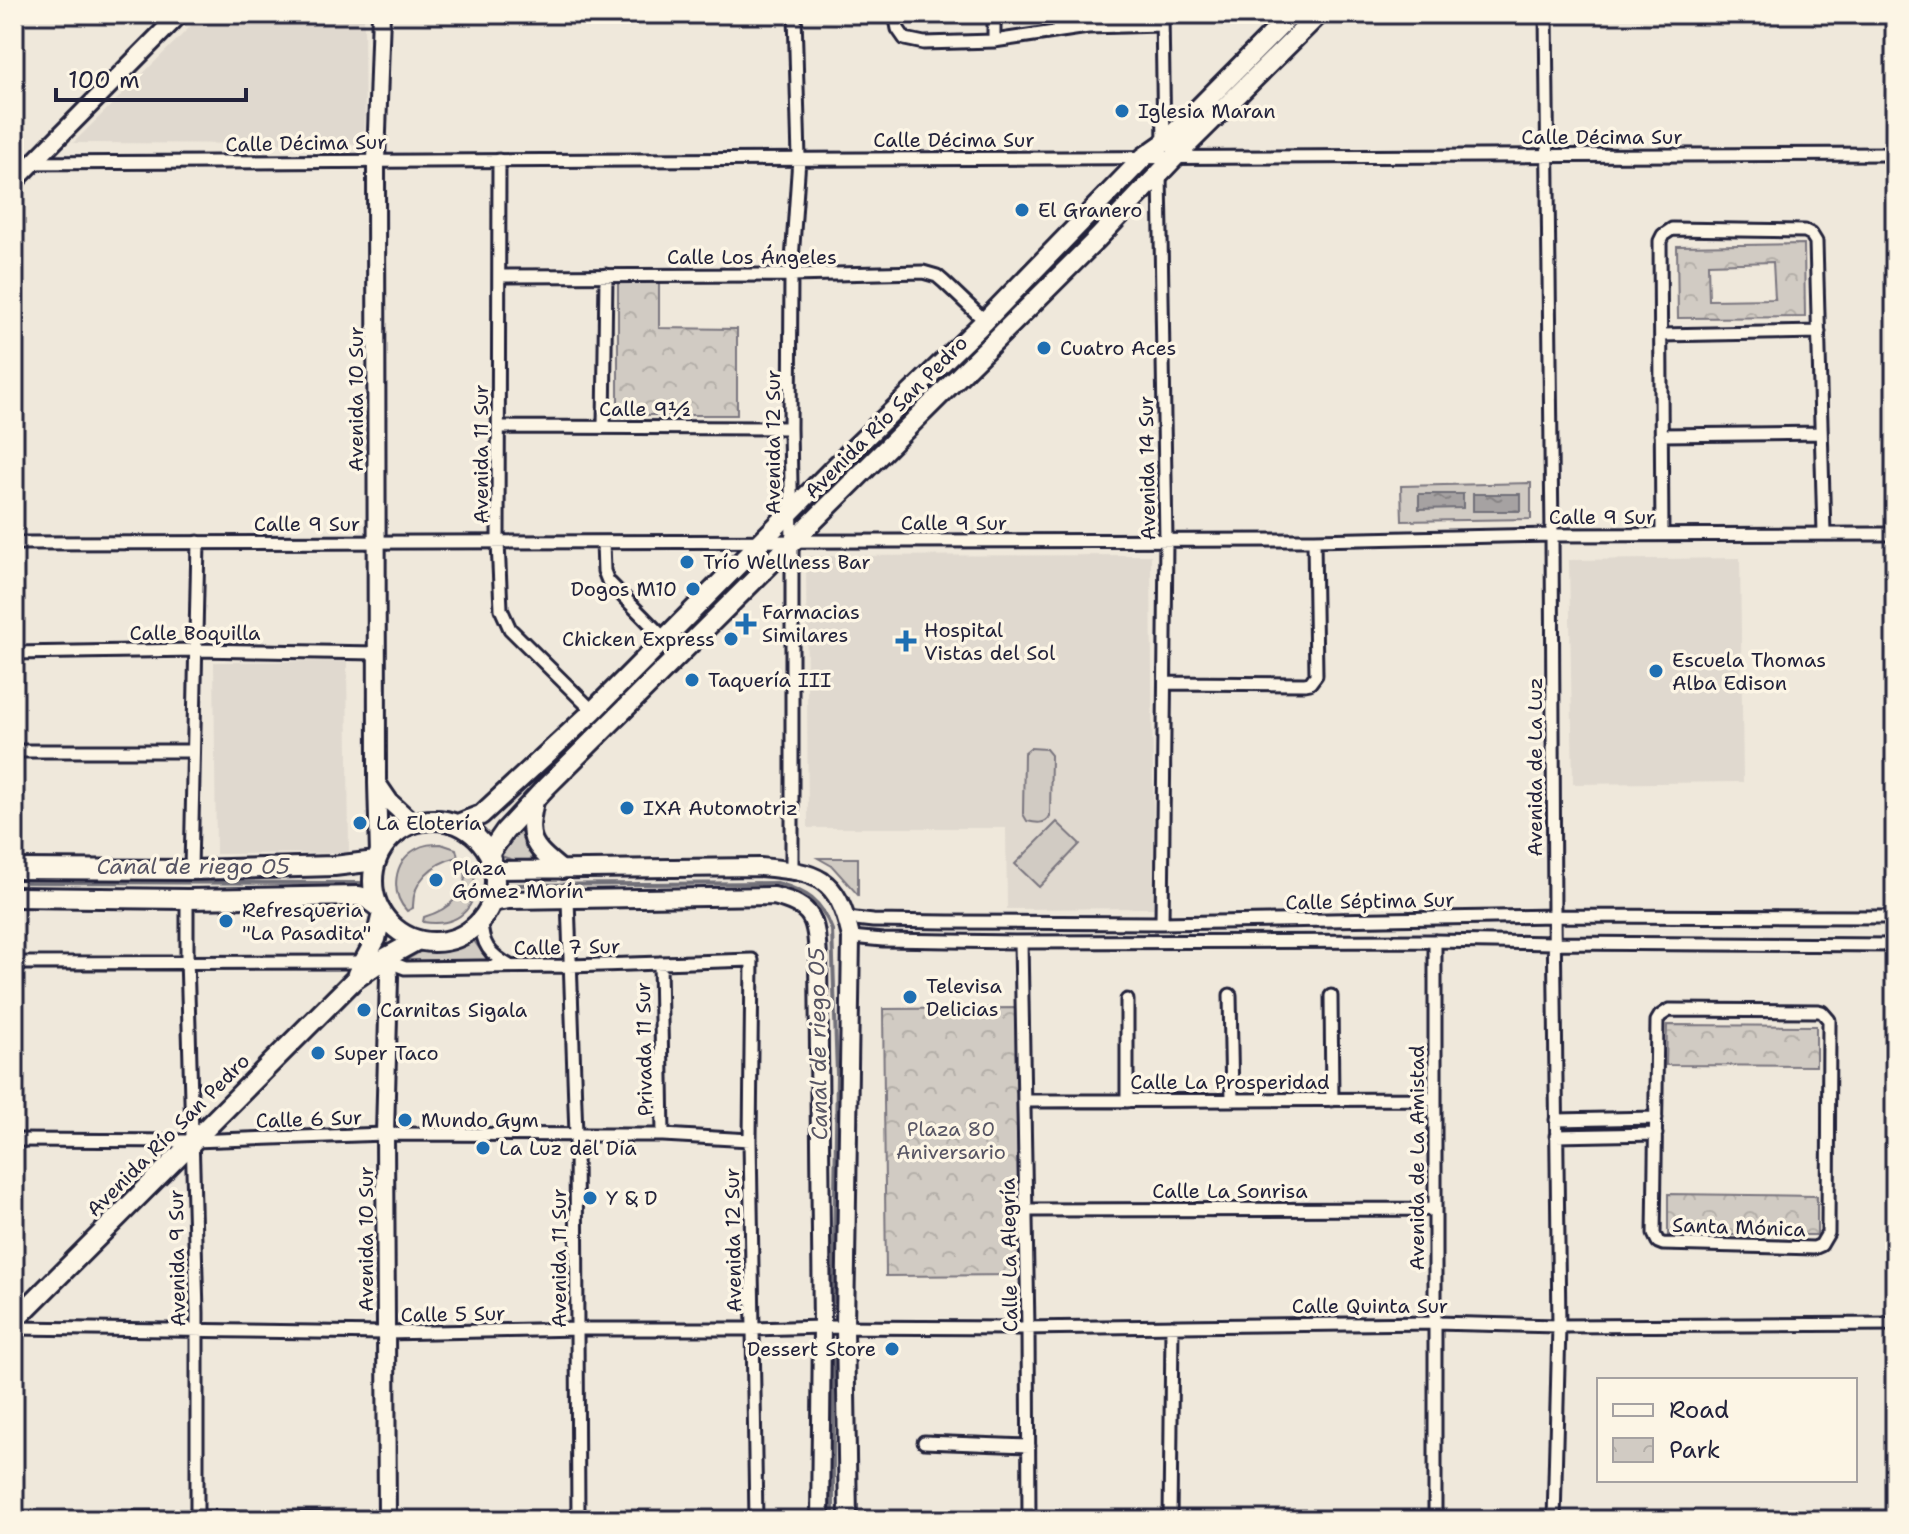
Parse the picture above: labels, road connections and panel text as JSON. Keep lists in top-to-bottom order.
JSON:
{
  "streets": {
    "main road": ["Avenida 10 Sur", "Avenida Río San Pedro"],
    "street": [
      "Calle Décima Sur",
      "Calle Los Ángeles",
      "Calle 9½",
      "Avenida 12 Sur",
      "Avenida 11 Sur",
      "Avenida 14 Sur",
      "Calle 9 Sur",
      "Calle Boquilla",
      "Avenida de La Luz",
      "Calle Séptima Sur",
      "Calle 7 Sur",
      "Privada 11 Sur",
      "Calle La Prosperidad",
      "Calle 6 Sur",
      "Avenida de La Amistad",
      "Calle La Sonrisa",
      "Santa Mónica",
      "Calle La Alegría",
      "Avenida 9 Sur",
      "Calle Quinta Sur",
      "Calle 5 Sur"
    ]
  },
  "crossings": [
    ["Calle Décima Sur", "Avenida 10 Sur"],
    ["Calle Décima Sur", "Avenida Río San Pedro"],
    ["Calle Décima Sur", "Avenida 12 Sur"],
    ["Calle Décima Sur", "Avenida 11 Sur"],
    ["Calle Décima Sur", "Avenida 14 Sur"],
    ["Calle Décima Sur", "Avenida de La Luz"],
    ["Calle Los Ángeles", "Avenida Río San Pedro"],
    ["Calle Los Ángeles", "Avenida 12 Sur"],
    ["Calle Los Ángeles", "Avenida 11 Sur"],
    ["Avenida 10 Sur", "Avenida Río San Pedro"],
    ["Avenida 10 Sur", "Calle 9 Sur"],
    ["Avenida 10 Sur", "Calle Boquilla"],
    ["Avenida 10 Sur", "Calle 7 Sur"],
    ["Avenida 10 Sur", "Calle 6 Sur"],
    ["Avenida 10 Sur", "Calle 5 Sur"],
    ["Calle 9½", "Avenida 12 Sur"],
    ["Calle 9½", "Avenida 11 Sur"],
    ["Avenida Río San Pedro", "Avenida 12 Sur"],
    ["Avenida Río San Pedro", "Avenida 11 Sur"],
    ["Avenida Río San Pedro", "Avenida 14 Sur"],
    ["Avenida Río San Pedro", "Calle 9 Sur"],
    ["Avenida Río San Pedro", "Calle 7 Sur"],
    ["Avenida Río San Pedro", "Calle 6 Sur"],
    ["Avenida Río San Pedro", "Avenida 9 Sur"],
    ["Avenida 12 Sur", "Calle 9 Sur"],
    ["Avenida 12 Sur", "Calle 7 Sur"],
    ["Avenida 12 Sur", "Calle 6 Sur"],
    ["Avenida 12 Sur", "Calle 5 Sur"],
    ["Avenida 11 Sur", "Calle 9 Sur"],
    ["Avenida 11 Sur", "Calle 7 Sur"],
    ["Avenida 11 Sur", "Calle 6 Sur"],
    ["Avenida 11 Sur", "Calle 5 Sur"],
    ["Avenida 14 Sur", "Calle 9 Sur"],
    ["Avenida 14 Sur", "Calle Séptima Sur"],
    ["Calle 9 Sur", "Avenida de La Luz"],
    ["Avenida de La Luz", "Calle Séptima Sur"],
    ["Avenida de La Luz", "Calle Quinta Sur"],
    ["Calle Séptima Sur", "Avenida de La Amistad"],
    ["Calle Séptima Sur", "Calle La Alegría"],
    ["Calle 7 Sur", "Privada 11 Sur"],
    ["Privada 11 Sur", "Calle 6 Sur"],
    ["Calle La Prosperidad", "Avenida de La Amistad"],
    ["Calle La Prosperidad", "Calle La Alegría"],
    ["Calle 6 Sur", "Avenida 9 Sur"],
    ["Avenida de La Amistad", "Calle La Sonrisa"],
    ["Avenida de La Amistad", "Calle Quinta Sur"],
    ["Calle La Sonrisa", "Calle La Alegría"],
    ["Calle La Alegría", "Calle Quinta Sur"],
    ["Avenida 9 Sur", "Calle 5 Sur"],
    ["Calle Quinta Sur", "Calle 5 Sur"]
  ],
  "water": ["Canal de riego 05"],
  "parks": ["Plaza 80 Aniversario"],
  "places": {
    "other": [
      "Iglesia Maran",
      "El Granero",
      "Cuatro Aces",
      "Trío Wellness Bar",
      "Dogos M10",
      "Chicken Express",
      "Escuela Thomas Alba Edison",
      "Taquería III",
      "IXA Automotriz",
      "La Elotería",
      "Plaza Gómez Morín",
      "Refresqueria \"La Pasadita\"",
      "Televisa Delicias",
      "Carnitas Sigala",
      "Super Taco",
      "Mundo Gym",
      "La Luz del Día",
      "Y & D",
      "Dessert Store"
    ],
    "health": ["Farmacias Similares", "Hospital Vistas del Sol"]
  },
  "legend": ["Road", "Park"],
  "scale_bar": "100 m"
}
